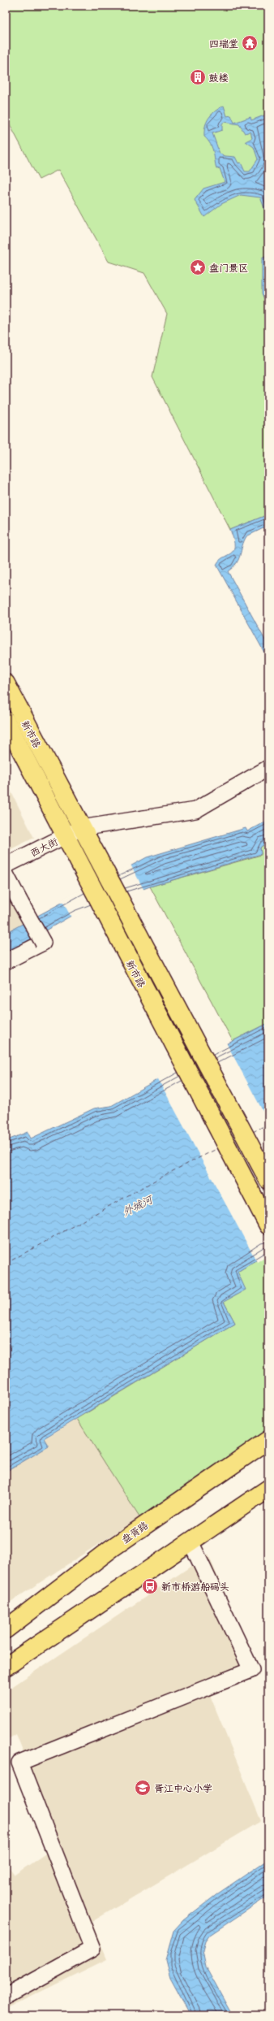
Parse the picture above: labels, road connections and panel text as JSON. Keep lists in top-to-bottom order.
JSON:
{
  "streets": {
    "main road": ["新市路", "盘胥路"],
    "street": ["西大街"]
  },
  "crossings": [
    ["新市路", "西大街"]
  ],
  "water": ["外城河"],
  "places": {
    "temple": ["四瑞堂"],
    "building": ["鼓楼"],
    "place": ["盘门景区"],
    "bus stop": ["新市桥游船码头"],
    "school or university": ["胥江中心小学"]
  }
}
